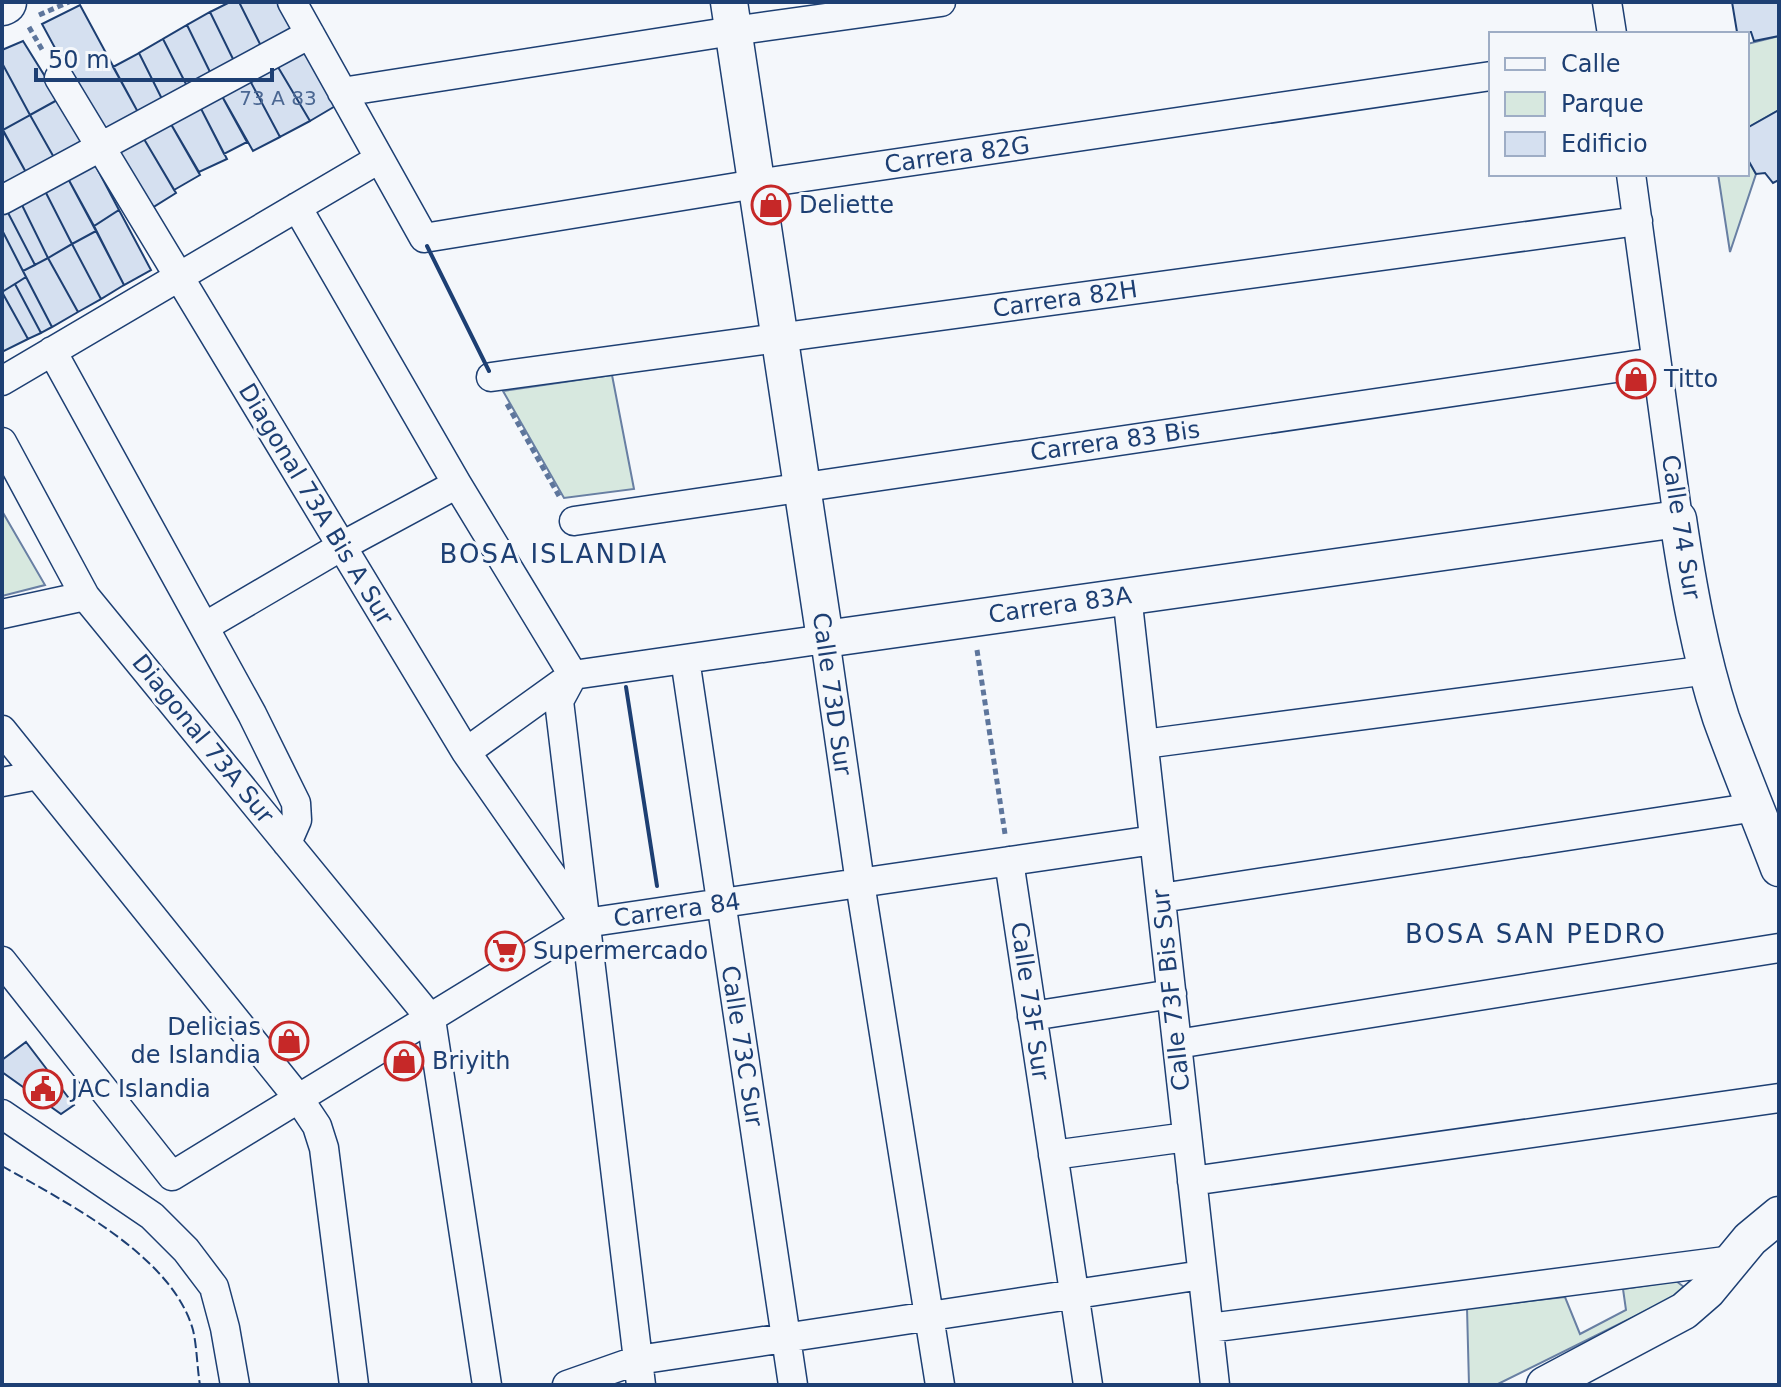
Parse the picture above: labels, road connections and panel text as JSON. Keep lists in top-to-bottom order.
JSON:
{
  "streets": {
    "street": [
      "Carrera 82G",
      "Carrera 82H",
      "Carrera 83 Bis",
      "Diagonal 73A Bis A Sur",
      "Calle 74 Sur",
      "Carrera 83A",
      "Calle 73D Sur",
      "Diagonal 73A Sur",
      "Carrera 84",
      "Calle 73F Bis Sur",
      "Calle 73F Sur",
      "Calle 73C Sur"
    ]
  },
  "crossings": [
    ["Carrera 82G", "Calle 73D Sur"],
    ["Carrera 82H", "Calle 74 Sur"],
    ["Carrera 82H", "Calle 73D Sur"],
    ["Carrera 83 Bis", "Calle 74 Sur"],
    ["Carrera 83 Bis", "Calle 73D Sur"],
    ["Diagonal 73A Bis A Sur", "Carrera 83A"],
    ["Diagonal 73A Bis A Sur", "Carrera 84"],
    ["Calle 74 Sur", "Carrera 83A"],
    ["Carrera 83A", "Calle 73D Sur"],
    ["Carrera 83A", "Calle 73F Bis Sur"],
    ["Carrera 83A", "Calle 73C Sur"],
    ["Calle 73D Sur", "Carrera 84"],
    ["Diagonal 73A Sur", "Carrera 84"],
    ["Carrera 84", "Calle 73F Bis Sur"],
    ["Carrera 84", "Calle 73F Sur"],
    ["Carrera 84", "Calle 73C Sur"]
  ],
  "districts": ["BOSA ISLANDIA", "BOSA SAN PEDRO"],
  "places": {
    "shop": [
      "Deliette",
      "Titto",
      "Delicias de Islandia",
      "Briyith"
    ],
    "supermarket": ["Supermercado"],
    "public building": ["JAC Islandia"]
  },
  "house_numbers": ["73 A 83"],
  "legend": ["Calle", "Parque", "Edificio"],
  "scale_bar": "50 m"
}
